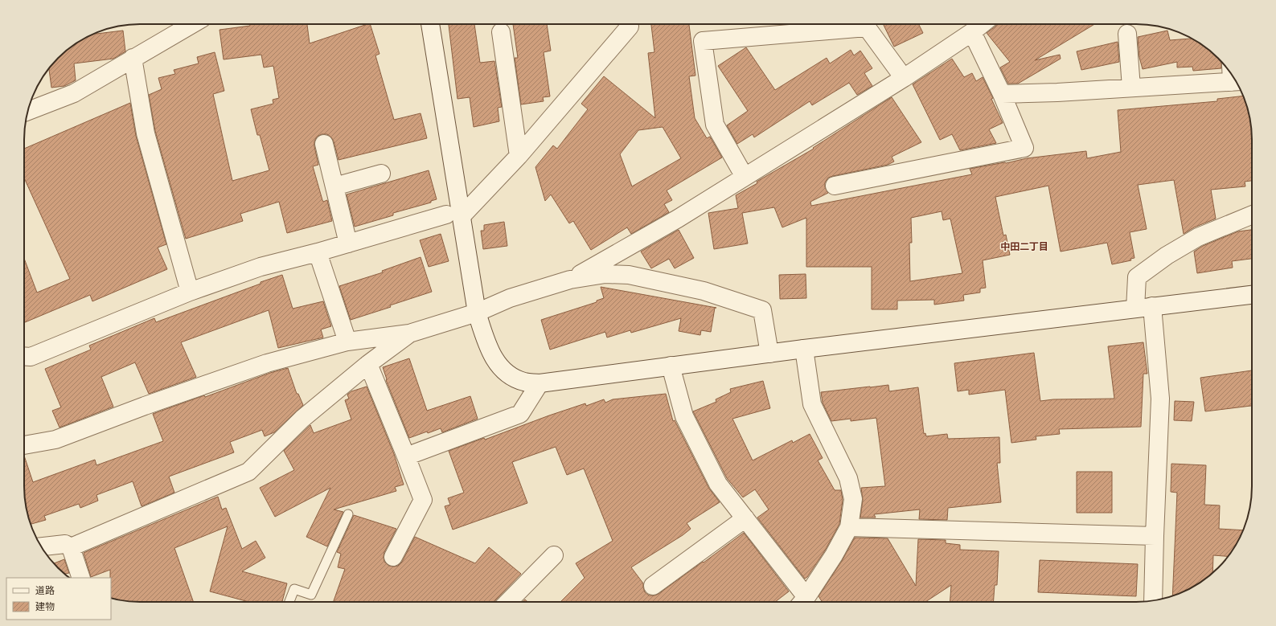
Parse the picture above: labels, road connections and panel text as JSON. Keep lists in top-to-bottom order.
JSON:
{
  "districts": ["中田二丁目"],
  "legend": ["道路", "建物"]
}
